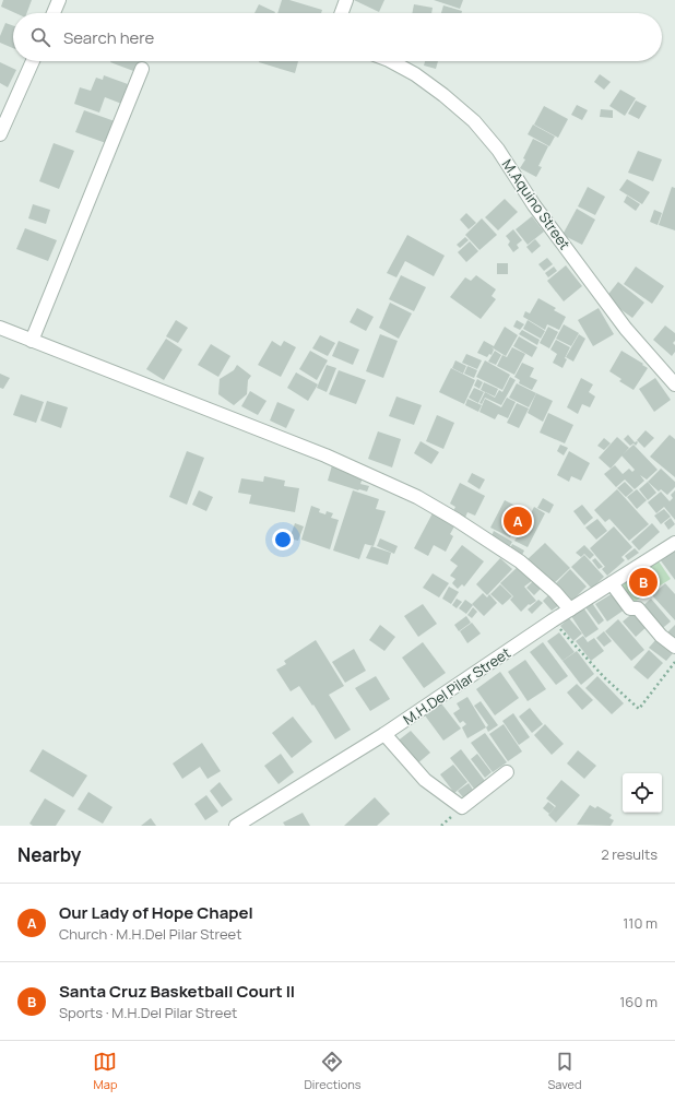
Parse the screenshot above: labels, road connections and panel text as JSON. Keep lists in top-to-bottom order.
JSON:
{
  "streets": {
    "street": ["M.Aquino Street", "M.H.Del Pilar Street"]
  },
  "page": {
    "search": "Search here",
    "pins": ["A", "B"],
    "heading": ["Nearby", "2 results"],
    "list": [
      {
        "mark": "A",
        "name": "Our Lady of Hope Chapel",
        "note": "Church · M.H.Del Pilar Street",
        "value": "110 m"
      },
      {
        "mark": "B",
        "name": "Santa Cruz Basketball Court II",
        "note": "Sports · M.H.Del Pilar Street",
        "value": "160 m"
      }
    ],
    "nav": ["Map", "Directions", "Saved"]
  }
}
